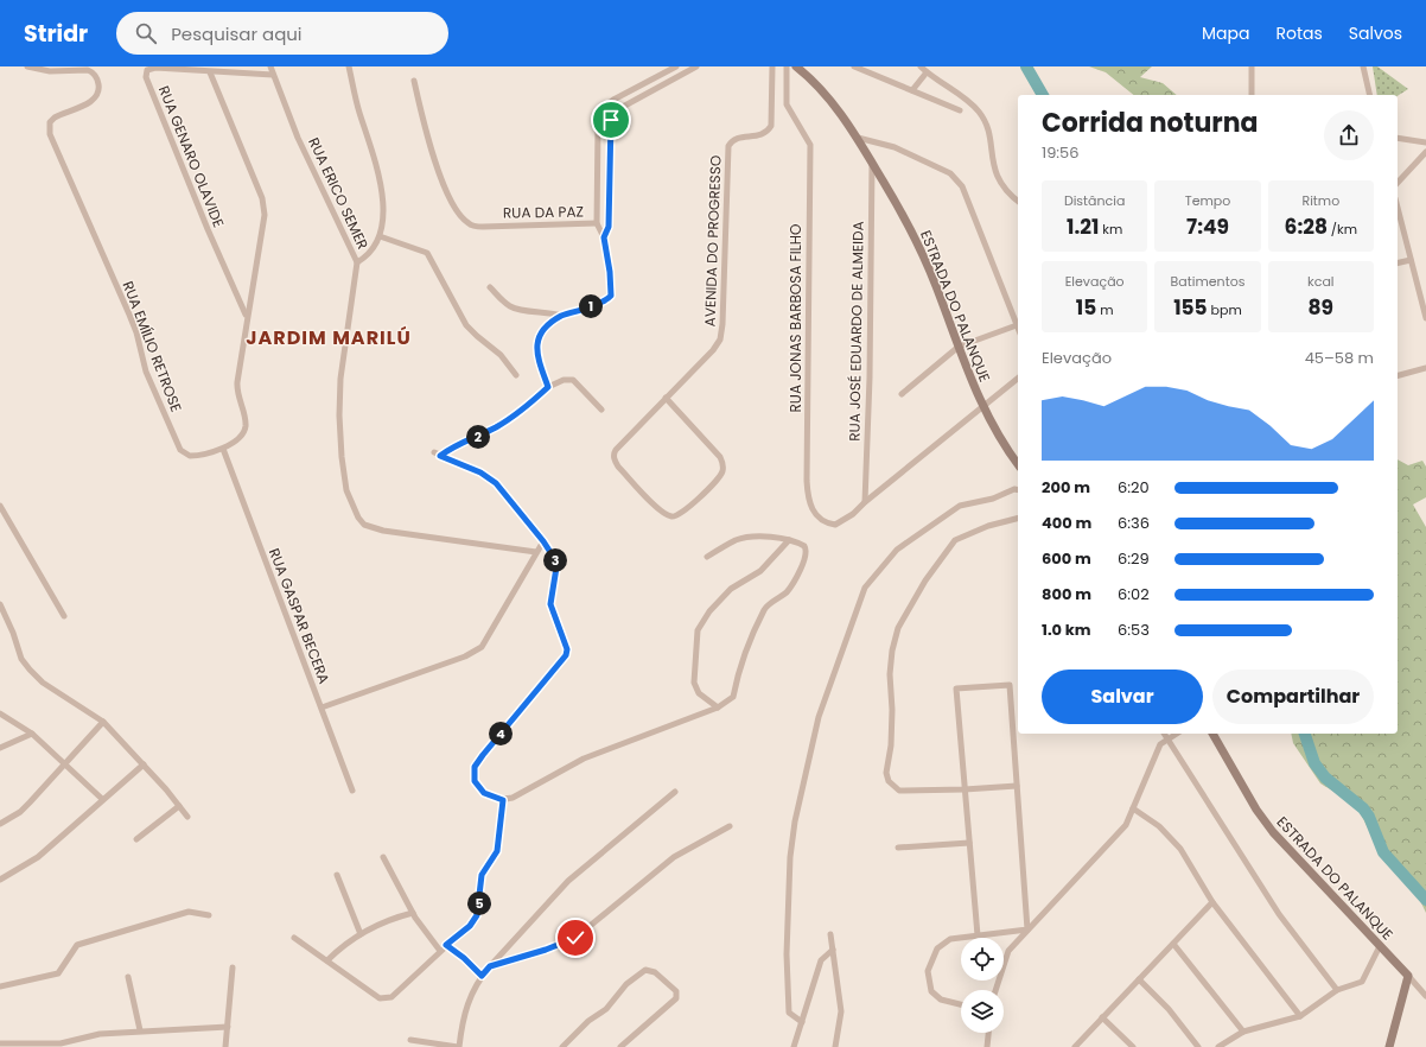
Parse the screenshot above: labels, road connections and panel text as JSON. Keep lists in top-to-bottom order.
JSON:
{
  "streets": {
    "street": [
      "RUA GENARO OLAVIDE",
      "RUA ERICO SEMER",
      "RUA DA PAZ",
      "AVENIDA DO PROGRESSO",
      "ESTRADA DO PALANQUE",
      "RUA JONAS BARBOSA FILHO",
      "RUA JOSÉ EDUARDO DE ALMEIDA",
      "RUA EMÍLIO RETROSE",
      "RUA GASPAR BECERA"
    ]
  },
  "crossings": [
    ["RUA GENARO OLAVIDE", "RUA ERICO SEMER"],
    ["RUA GENARO OLAVIDE", "RUA EMÍLIO RETROSE"],
    ["ESTRADA DO PALANQUE", "RUA JONAS BARBOSA FILHO"],
    ["ESTRADA DO PALANQUE", "RUA JOSÉ EDUARDO DE ALMEIDA"],
    ["RUA JONAS BARBOSA FILHO", "RUA JOSÉ EDUARDO DE ALMEIDA"],
    ["RUA EMÍLIO RETROSE", "RUA GASPAR BECERA"]
  ],
  "districts": ["JARDIM MARILÚ"],
  "page": {
    "header": "Stridr",
    "search": "Pesquisar aqui",
    "nav": ["Mapa", "Rotas", "Salvos"],
    "heading": ["Corrida noturna", "19:56"],
    "stats": [
      ["Distância", "1.21 km"],
      ["Tempo", "7:49"],
      ["Ritmo", "6:28 /km"],
      ["Elevação", "15 m"],
      ["Batimentos", "155 bpm"],
      ["kcal", "89"]
    ],
    "pins": [
      "1",
      "2",
      "3",
      "4",
      "5"
    ],
    "chart": ["Elevação", "45–58 m"],
    "list": [
      {
        "name": "200 m",
        "note": "6:20"
      },
      {
        "name": "400 m",
        "note": "6:36"
      },
      {
        "name": "600 m",
        "note": "6:29"
      },
      {
        "name": "800 m",
        "note": "6:02"
      },
      {
        "name": "1.0 km",
        "note": "6:53"
      }
    ],
    "buttons": ["Salvar", "Compartilhar"]
  }
}
